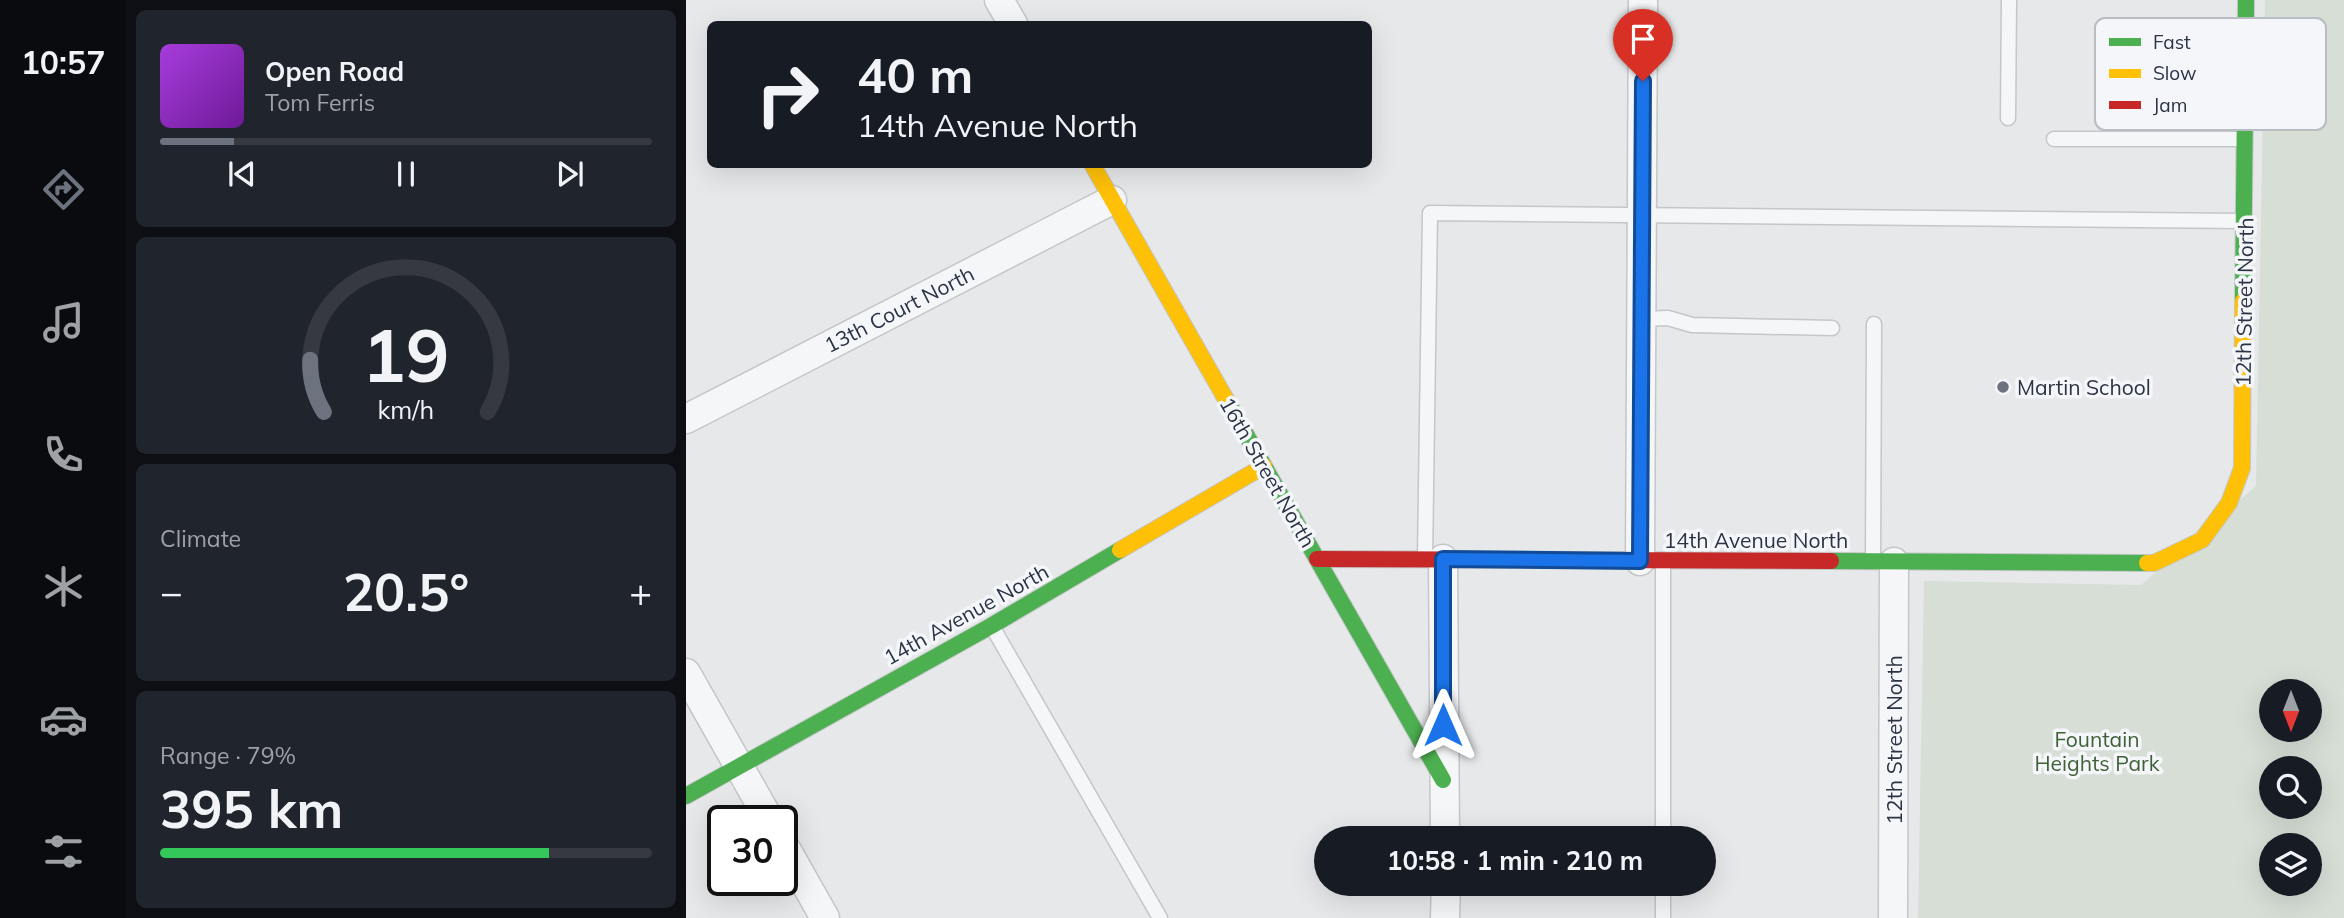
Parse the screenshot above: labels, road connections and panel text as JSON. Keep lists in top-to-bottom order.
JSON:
{
  "streets": {
    "street": [
      "12th Street North",
      "13th Court North",
      "16th Street North",
      "14th Avenue North"
    ]
  },
  "crossings": [
    ["12th Street North", "14th Avenue North"],
    ["13th Court North", "16th Street North"],
    ["16th Street North", "14th Avenue North"]
  ],
  "parks": ["Fountain Heights Park"],
  "places": ["Martin School"],
  "legend": ["Fast", "Slow", "Jam"],
  "north": "bottom",
  "page": {
    "tabs": "10:57",
    "turn": ["40 m", "14th Avenue North"],
    "song": ["Open Road", "Tom Ferris"],
    "tile": [
      "Climate",
      ["Range · 79%", "395 km"]
    ],
    "heat": ["−", "20.5°", "+"],
    "limit": "30",
    "trip": "10:58 · 1 min · 210 m",
    "gauge": ["19", "km/h"]
  }
}
